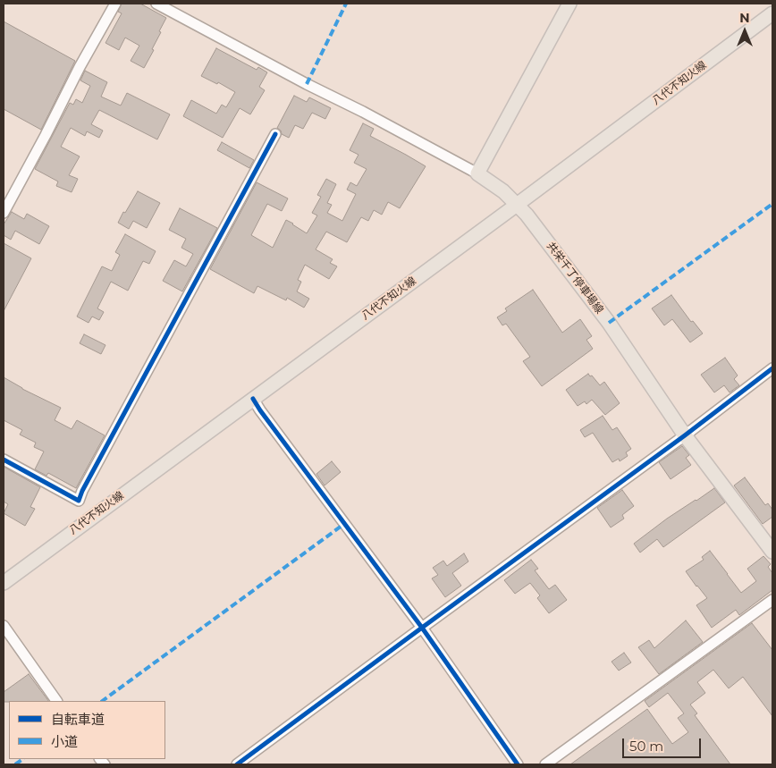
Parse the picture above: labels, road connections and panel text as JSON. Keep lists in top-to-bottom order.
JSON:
{
  "streets": {
    "main road": ["八代不知火線", "共栄千丁停車場線"]
  },
  "crossings": [
    ["八代不知火線", "共栄千丁停車場線"]
  ],
  "legend": ["自転車道", "小道"],
  "scale_bar": "50 m",
  "north": "top"
}
